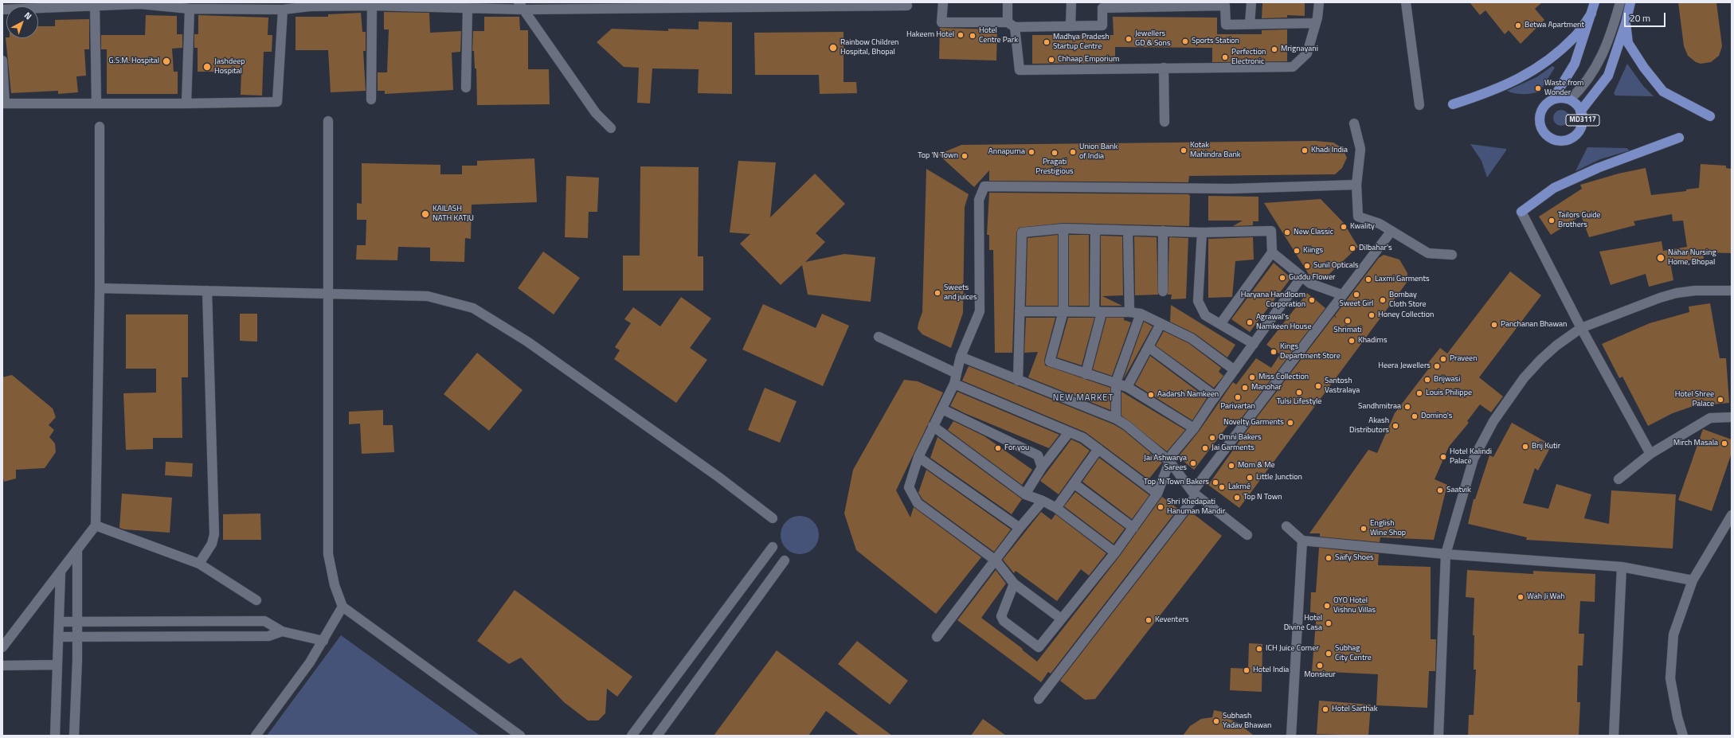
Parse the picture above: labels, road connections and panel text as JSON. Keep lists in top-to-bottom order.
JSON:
{
  "streets": {
    "main road": ["MD3117"]
  },
  "districts": ["NEW MARKET"],
  "places": [
    "Betwa Apartment",
    "Hakeem Hotel",
    "Hotel Centre Park",
    "Jewellers GD & Sons",
    "Sports Station",
    "Madhya Pradesh Startup Centre",
    "Rainbow Children Hospital, Bhopal",
    "Mrignayani",
    "Perfection Electronic",
    "Chhaap Emporium",
    "G.S.M. Hospital",
    "Jashdeep Hospital",
    "Waste from Wonder",
    "Kotak Mahindra Bank",
    "Khadi India",
    "Annapurna",
    "Union Bank of India",
    "Pragati Prestigious",
    "Top 'N Town",
    "KAILASH NATH KATJU",
    "Tailors Guide Brothers",
    "Kwality",
    "New Classic",
    "Dilbahar's",
    "Kiings",
    "Nahar Nursing Home, Bhopal",
    "Sunil Opticals",
    "Guddu Flower",
    "Laxmi Garments",
    "Sweets and juices",
    "Sweet Girl",
    "Haryana Handloom Corporation",
    "Bombay Cloth Store",
    "Honey Collection",
    "Shrimati",
    "Agrawal's Namkeen House",
    "Panchanan Bhawan",
    "Khadims",
    "Kings Department Store",
    "Praveen",
    "Heera Jewellers",
    "Miss Collection",
    "Brijwasi",
    "Santosh Vastralaya",
    "Manohar",
    "Tulsi Lifestyle",
    "Louis Philippe",
    "Aadarsh Namkeen",
    "Parivartan",
    "Hotel Shree Palace",
    "Sandhmitraa",
    "Domino's",
    "Novelty Garments",
    "Akash Distributors",
    "Omni Bakers",
    "Mirch Masala",
    "Brij Kutir",
    "For you",
    "Jai Garments",
    "Hotel Kalindi Palace",
    "Jai Ashwarya Sarees",
    "Mom & Me",
    "Little Junction",
    "Top 'N Town Bakers",
    "Lakmé",
    "Saatvik",
    "Top N Town",
    "Shri Khedapati Hanuman Mandir",
    "English Wine Shop",
    "Saify Shoes",
    "Wah Ji Wah",
    "OYO Hotel Vishnu Villas",
    "Keventers",
    "Hotel Divine Casa",
    "ICH Juice Corner",
    "Subhag City Centre",
    "Monsieur",
    "Hotel India",
    "Hotel Sarthak",
    "Subhash Yadav Bhawan"
  ],
  "scale_bar": "20 m",
  "north": "top right"
}
